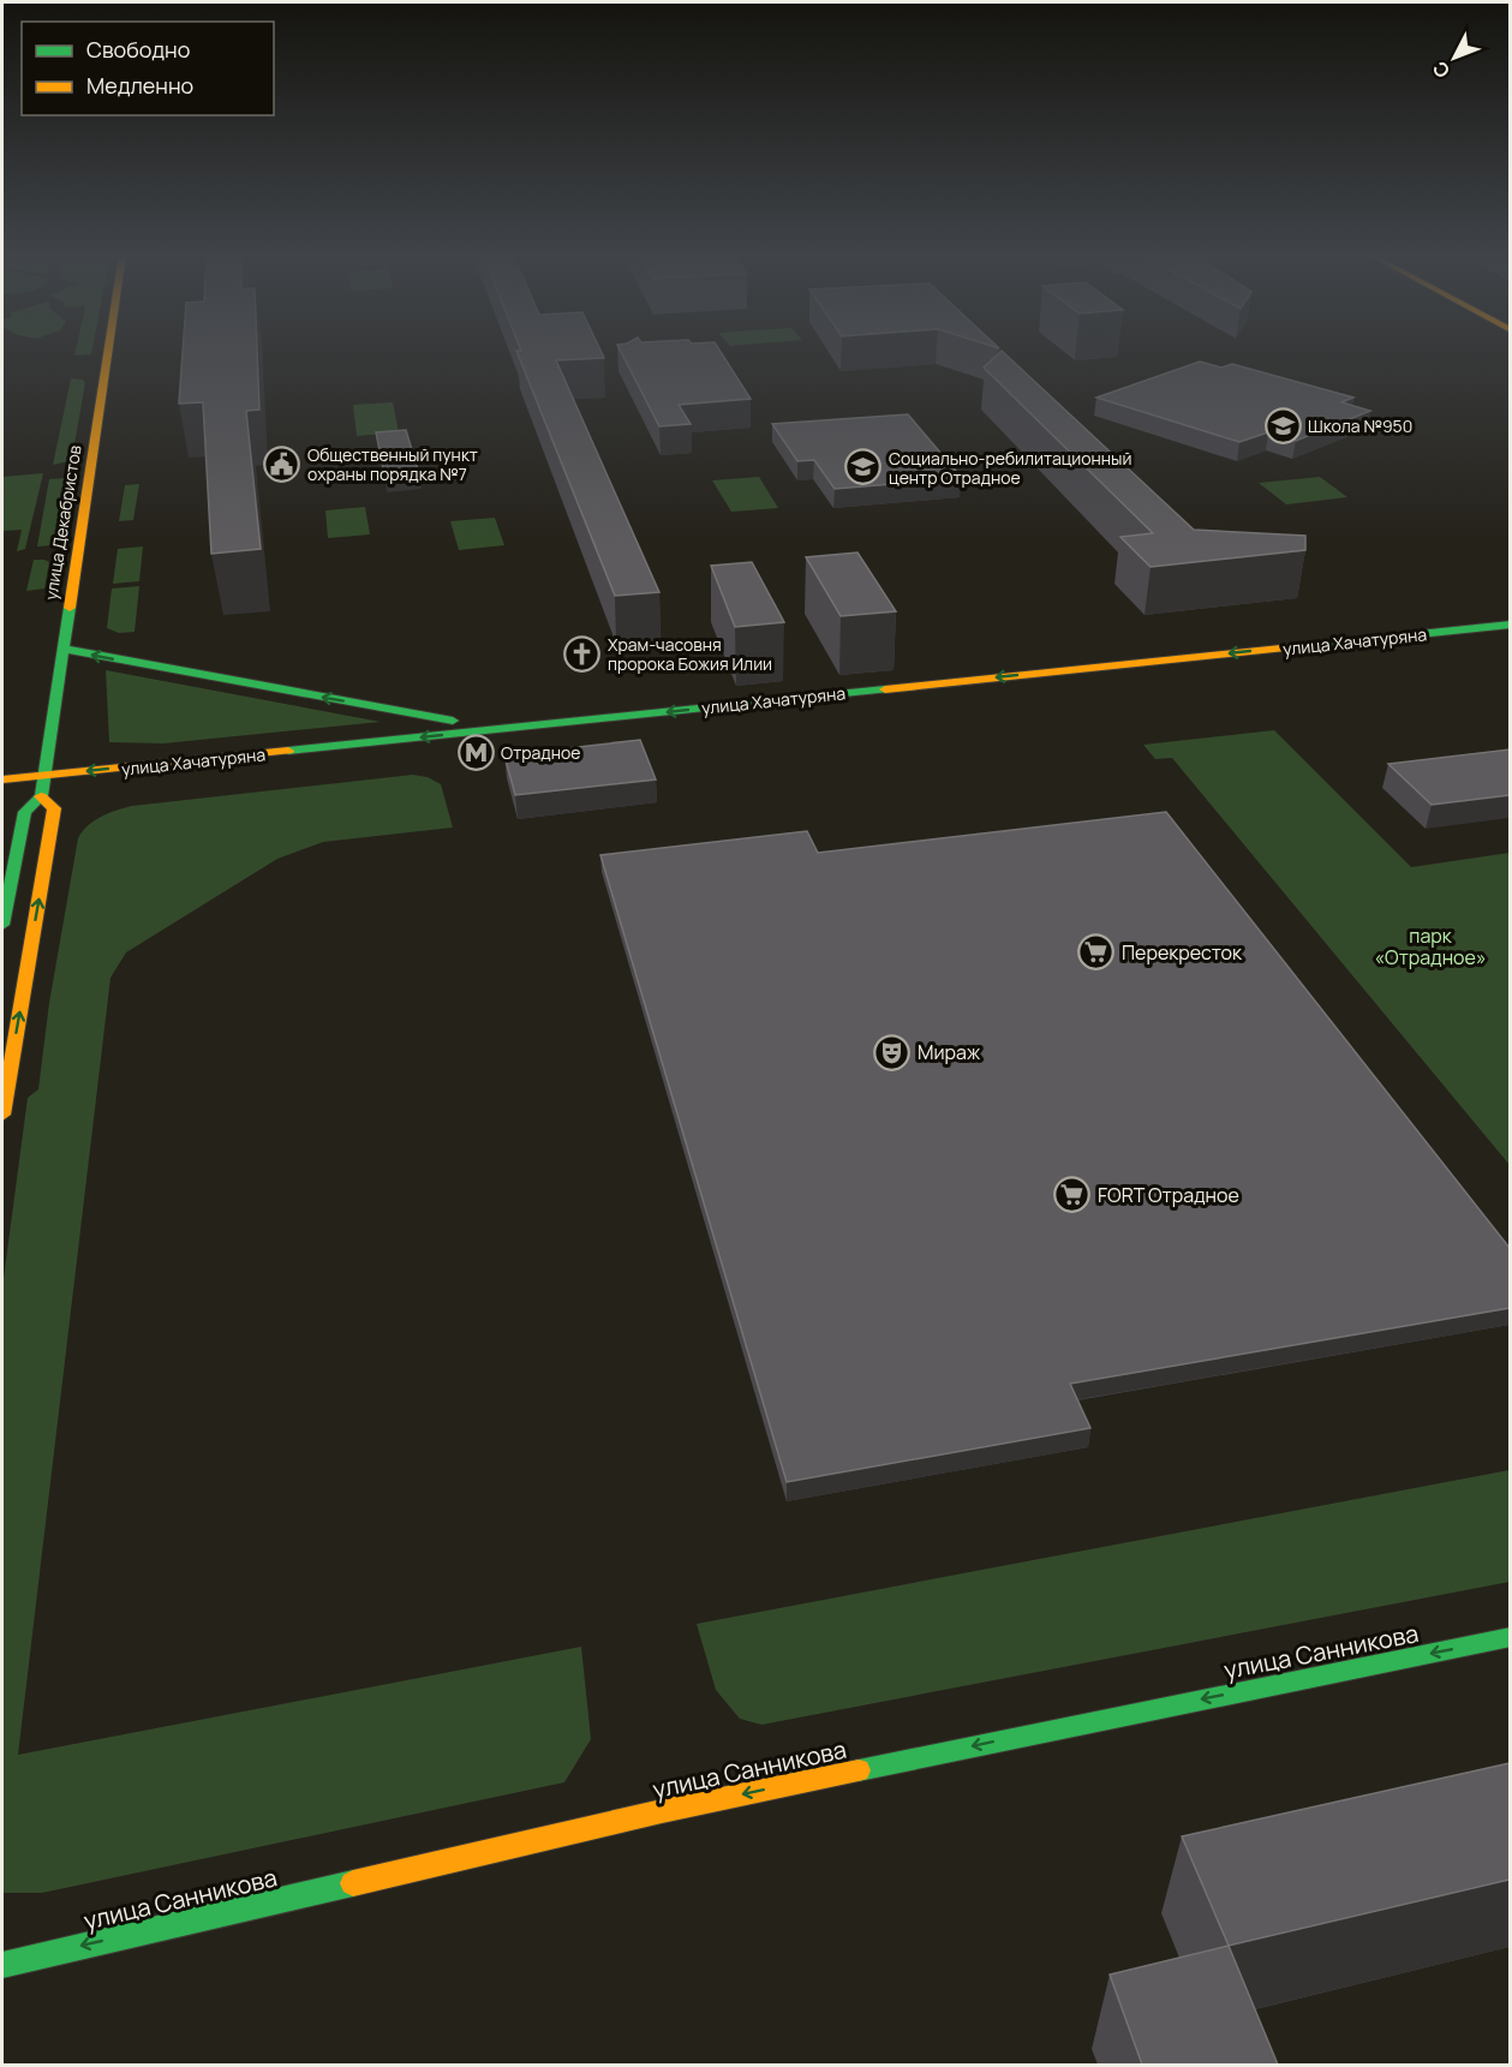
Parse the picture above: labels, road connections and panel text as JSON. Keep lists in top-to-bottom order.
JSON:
{
  "streets": {
    "main road": ["улица Декабристов", "улица Хачатуряна", "улица Санникова"]
  },
  "crossings": [
    ["улица Декабристов", "улица Хачатуряна"]
  ],
  "one_way": ["улица Санникова"],
  "parks": ["парк «Отрадное»"],
  "places": {
    "school or university": ["Школа №950", "Социально-ребилитационный центр Отрадное"],
    "public building": ["Общественный пункт охраны порядка №7"],
    "church": ["Храм-часовня пророка Божия Илии"],
    "metro station": ["Отрадное"],
    "supermarket": ["Перекресток", "FORT Отрадное"],
    "theatre": ["Мираж"]
  },
  "legend": ["Свободно", "Медленно"],
  "north": "bottom left"
}
